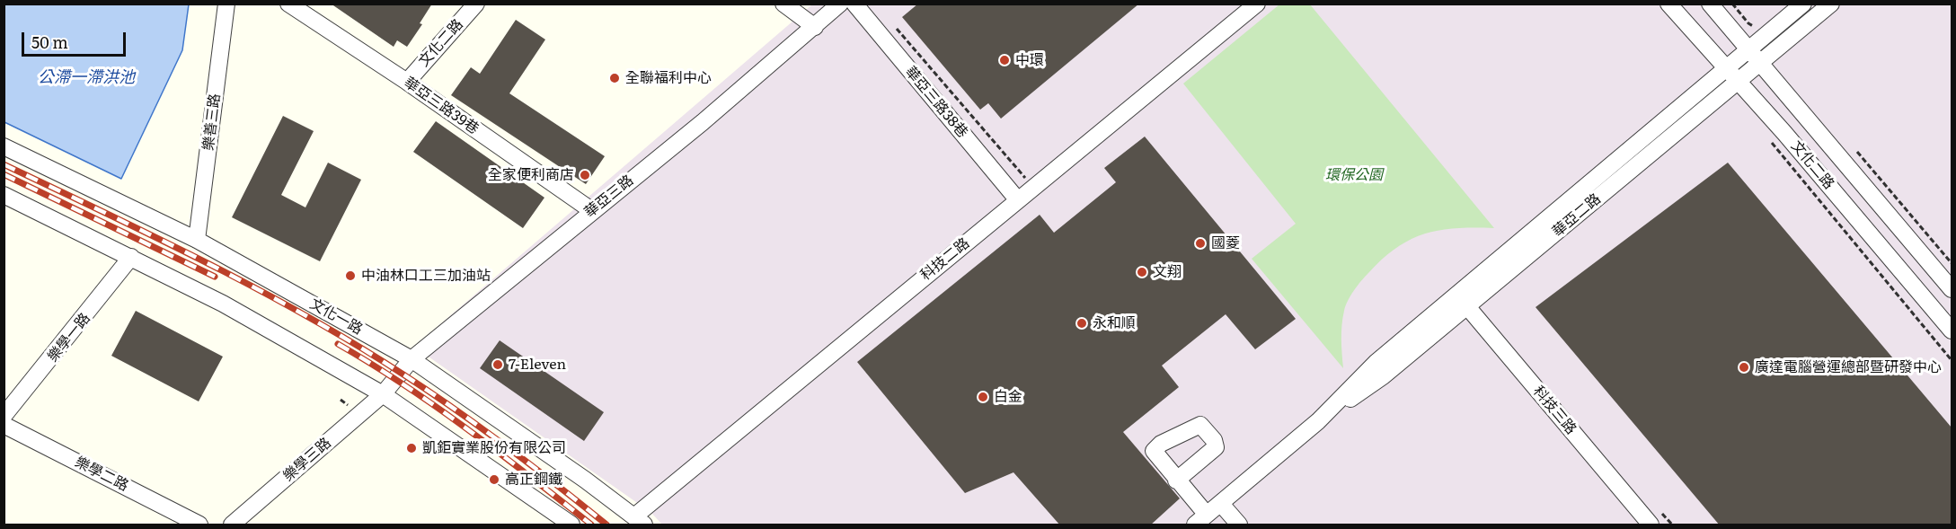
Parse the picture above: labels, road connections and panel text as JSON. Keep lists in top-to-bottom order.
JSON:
{
  "streets": {
    "street": [
      "文化二路",
      "華亞三路38巷",
      "華亞三路39巷",
      "樂善三路",
      "華亞三路",
      "華亞二路",
      "科技二路",
      "文化一路",
      "樂學一路",
      "科技三路",
      "樂學三路",
      "樂學二路"
    ]
  },
  "crossings": [
    ["文化二路", "華亞三路39巷"],
    ["文化二路", "華亞二路"],
    ["華亞三路38巷", "科技二路"],
    ["華亞三路39巷", "華亞三路"],
    ["樂善三路", "文化一路"],
    ["華亞三路", "文化一路"],
    ["華亞三路", "樂學三路"],
    ["華亞二路", "科技三路"],
    ["科技二路", "文化一路"]
  ],
  "water": ["公滯一滯洪池"],
  "parks": ["環保公園"],
  "places": [
    "中環",
    "全聯福利中心",
    "全家便利商店",
    "國菱",
    "文翔",
    "中油林口工三加油站",
    "永和順",
    "7-Eleven",
    "廣達電腦營運總部暨研發中心",
    "白金",
    "凱鉅實業股份有限公司",
    "高正鋼鐵"
  ],
  "scale_bar": "50 m"
}
